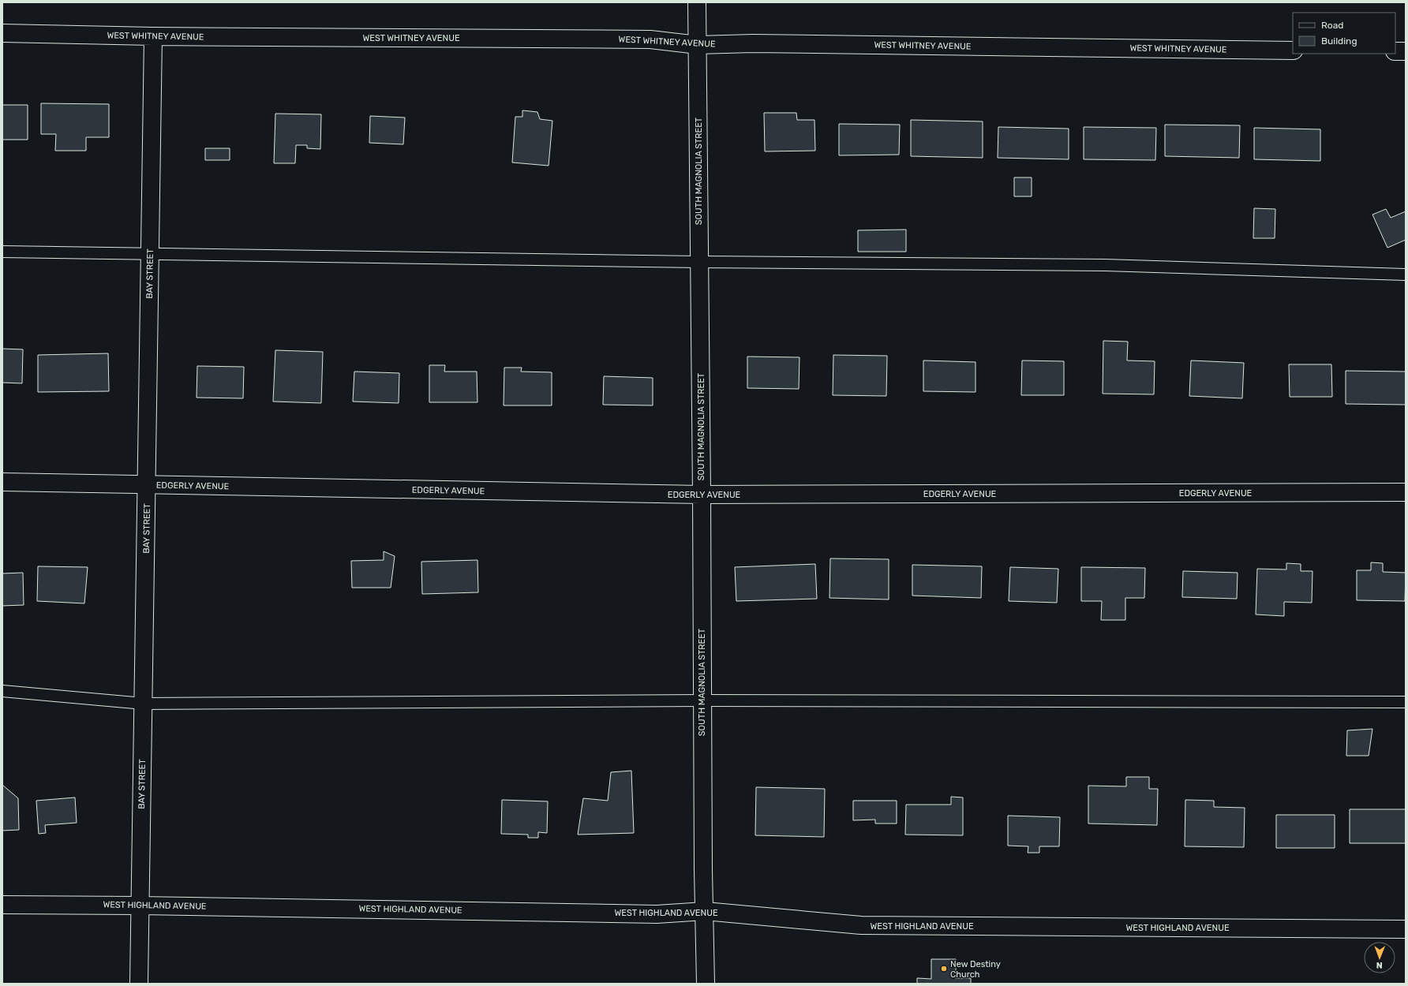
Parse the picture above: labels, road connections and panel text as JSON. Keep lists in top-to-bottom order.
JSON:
{
  "streets": {
    "street": [
      "WEST WHITNEY AVENUE",
      "SOUTH MAGNOLIA STREET",
      "BAY STREET",
      "EDGERLY AVENUE",
      "WEST HIGHLAND AVENUE"
    ]
  },
  "crossings": [
    ["WEST WHITNEY AVENUE", "SOUTH MAGNOLIA STREET"],
    ["WEST WHITNEY AVENUE", "BAY STREET"],
    ["SOUTH MAGNOLIA STREET", "EDGERLY AVENUE"],
    ["SOUTH MAGNOLIA STREET", "WEST HIGHLAND AVENUE"],
    ["BAY STREET", "EDGERLY AVENUE"],
    ["BAY STREET", "WEST HIGHLAND AVENUE"]
  ],
  "places": ["New Destiny Church"],
  "legend": ["Road", "Building"],
  "north": "bottom"
}
